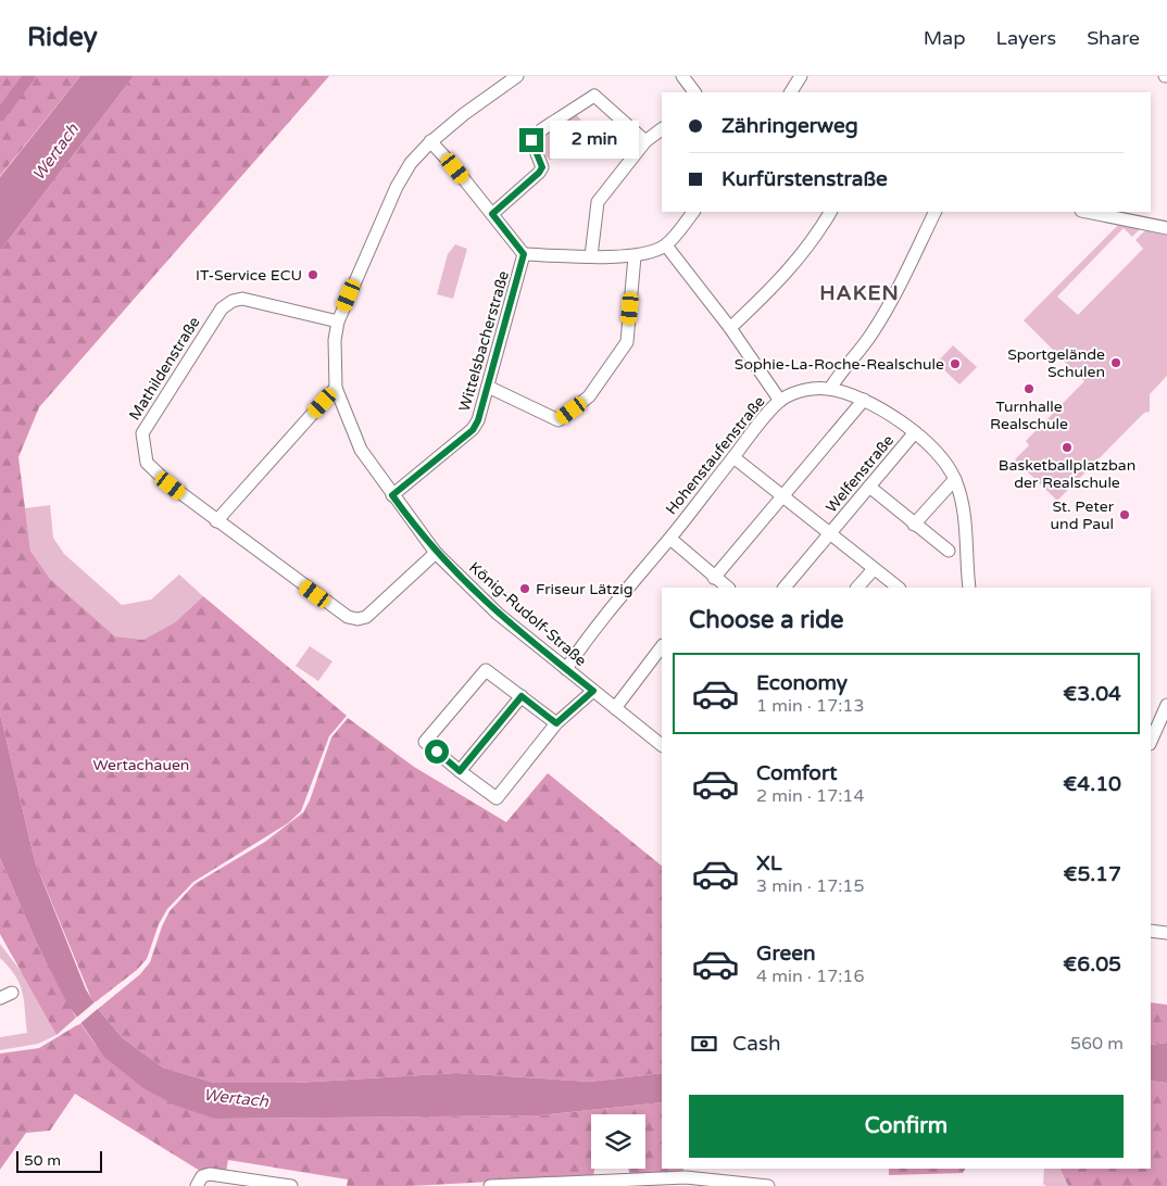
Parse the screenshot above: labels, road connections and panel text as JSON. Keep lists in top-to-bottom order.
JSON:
{
  "streets": {
    "street": [
      "Wittelsbacherstraße",
      "Mathildenstraße",
      "Hohenstaufenstraße",
      "Welfenstraße",
      "König-Rudolf-Straße"
    ]
  },
  "crossings": [
    ["Wittelsbacherstraße", "König-Rudolf-Straße"],
    ["Mathildenstraße", "König-Rudolf-Straße"],
    ["Hohenstaufenstraße", "Welfenstraße"],
    ["Hohenstaufenstraße", "König-Rudolf-Straße"]
  ],
  "districts": ["HAKEN"],
  "water": ["Wertach"],
  "parks": ["Wertachauen"],
  "places": [
    "IT-Service ECU",
    "Sportgelände Schulen",
    "Sophie-La-Roche-Realschule",
    "Turnhalle Realschule",
    "Basketballplatzban der Realschule",
    "St. Peter und Paul",
    "Friseur Lätzig"
  ],
  "scale_bar": "50 m",
  "page": {
    "header": "Ridey",
    "nav": ["Map", "Layers", "Share"],
    "banner": ["Zähringerweg", "Kurfürstenstraße"],
    "bubble": "2 min",
    "heading": "Choose a ride",
    "list": [
      {
        "name": "Economy",
        "note": "1 min · 17:13",
        "value": "€3.04"
      },
      {
        "name": "Comfort",
        "note": "2 min · 17:14",
        "value": "€4.10"
      },
      {
        "name": "XL",
        "note": "3 min · 17:15",
        "value": "€5.17"
      },
      {
        "name": "Green",
        "note": "4 min · 17:16",
        "value": "€6.05"
      }
    ],
    "pay": ["Cash", "560 m"],
    "buttons": "Confirm",
    "scale": "50 m"
  }
}
